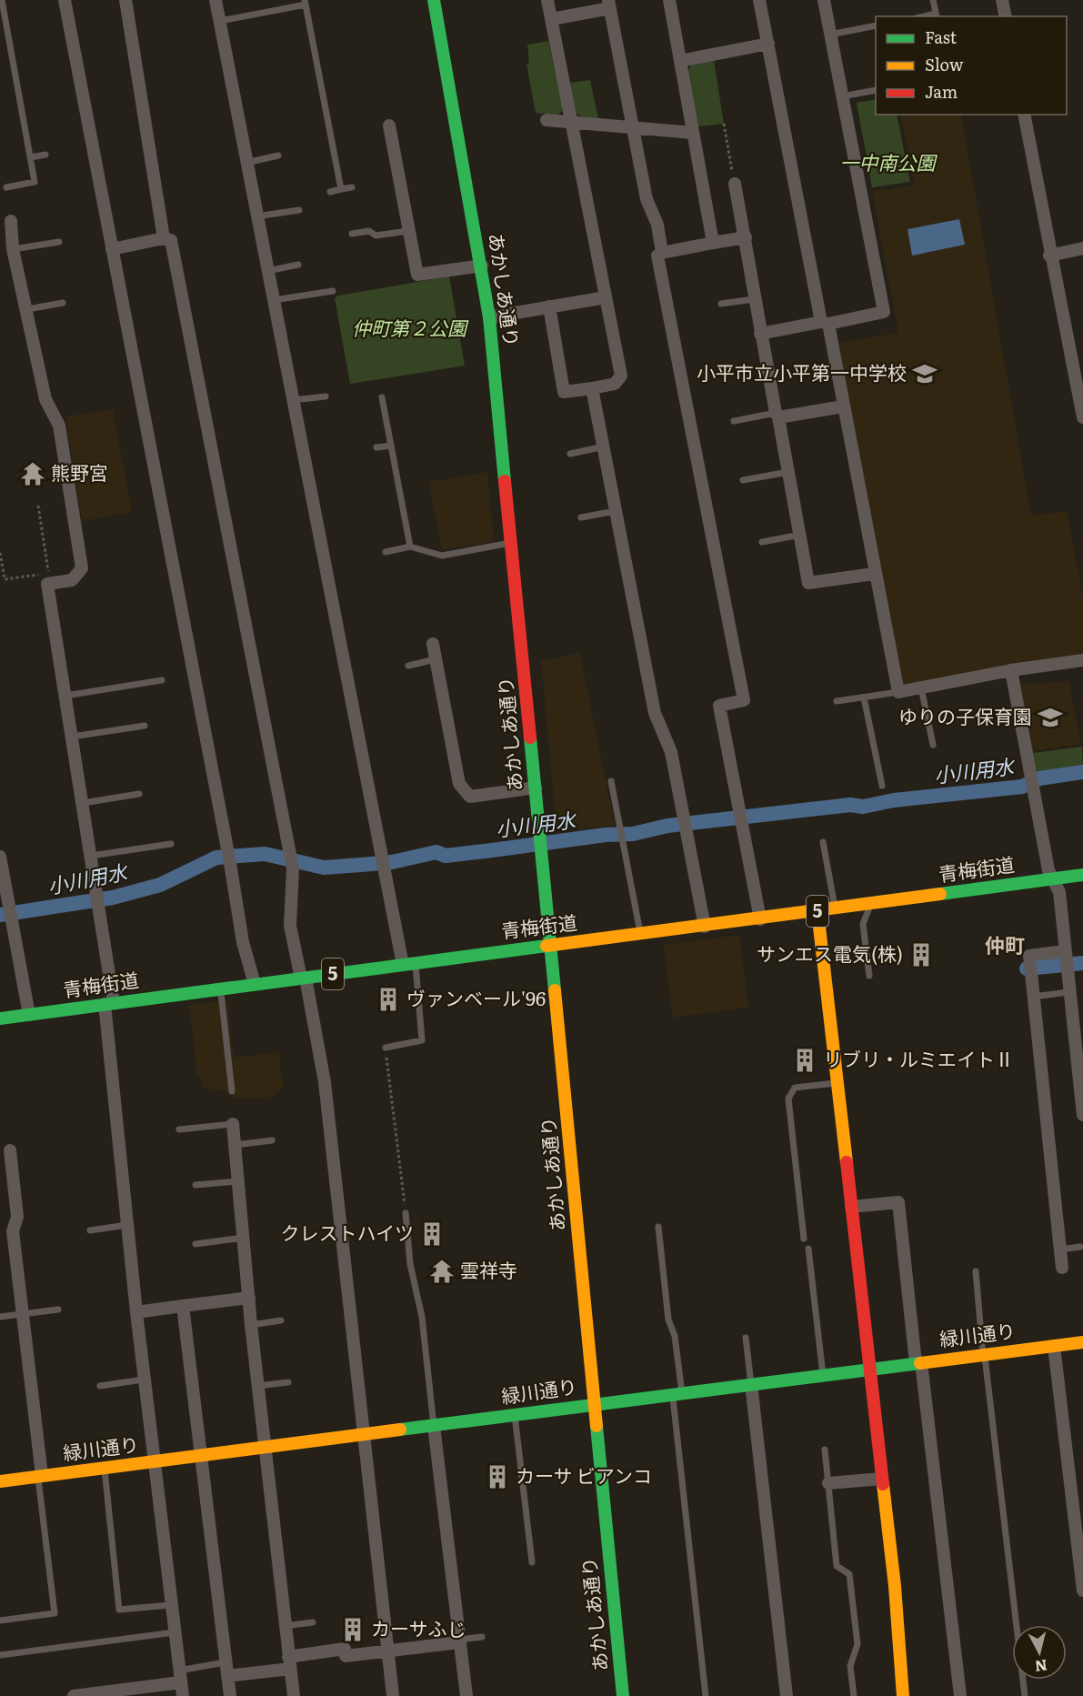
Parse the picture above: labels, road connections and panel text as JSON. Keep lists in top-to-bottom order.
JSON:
{
  "streets": {
    "street": [
      "あかしあ通り",
      "青梅街道",
      "5",
      "緑川通り"
    ]
  },
  "crossings": [
    ["あかしあ通り", "青梅街道"],
    ["あかしあ通り", "緑川通り"]
  ],
  "districts": ["仲町"],
  "water": ["小川用水"],
  "parks": ["一中南公園", "仲町第２公園"],
  "places": {
    "school or university": ["小平市立小平第一中学校", "ゆりの子保育園"],
    "temple": ["熊野宮", "雲祥寺"],
    "building": [
      "サンエス電気(株)",
      "ヴァンベール'96",
      "リブリ・ルミエイトⅡ",
      "クレストハイツ",
      "カーサ ビアンコ",
      "カーサふじ"
    ]
  },
  "legend": ["Fast", "Slow", "Jam"],
  "north": "bottom"
}
